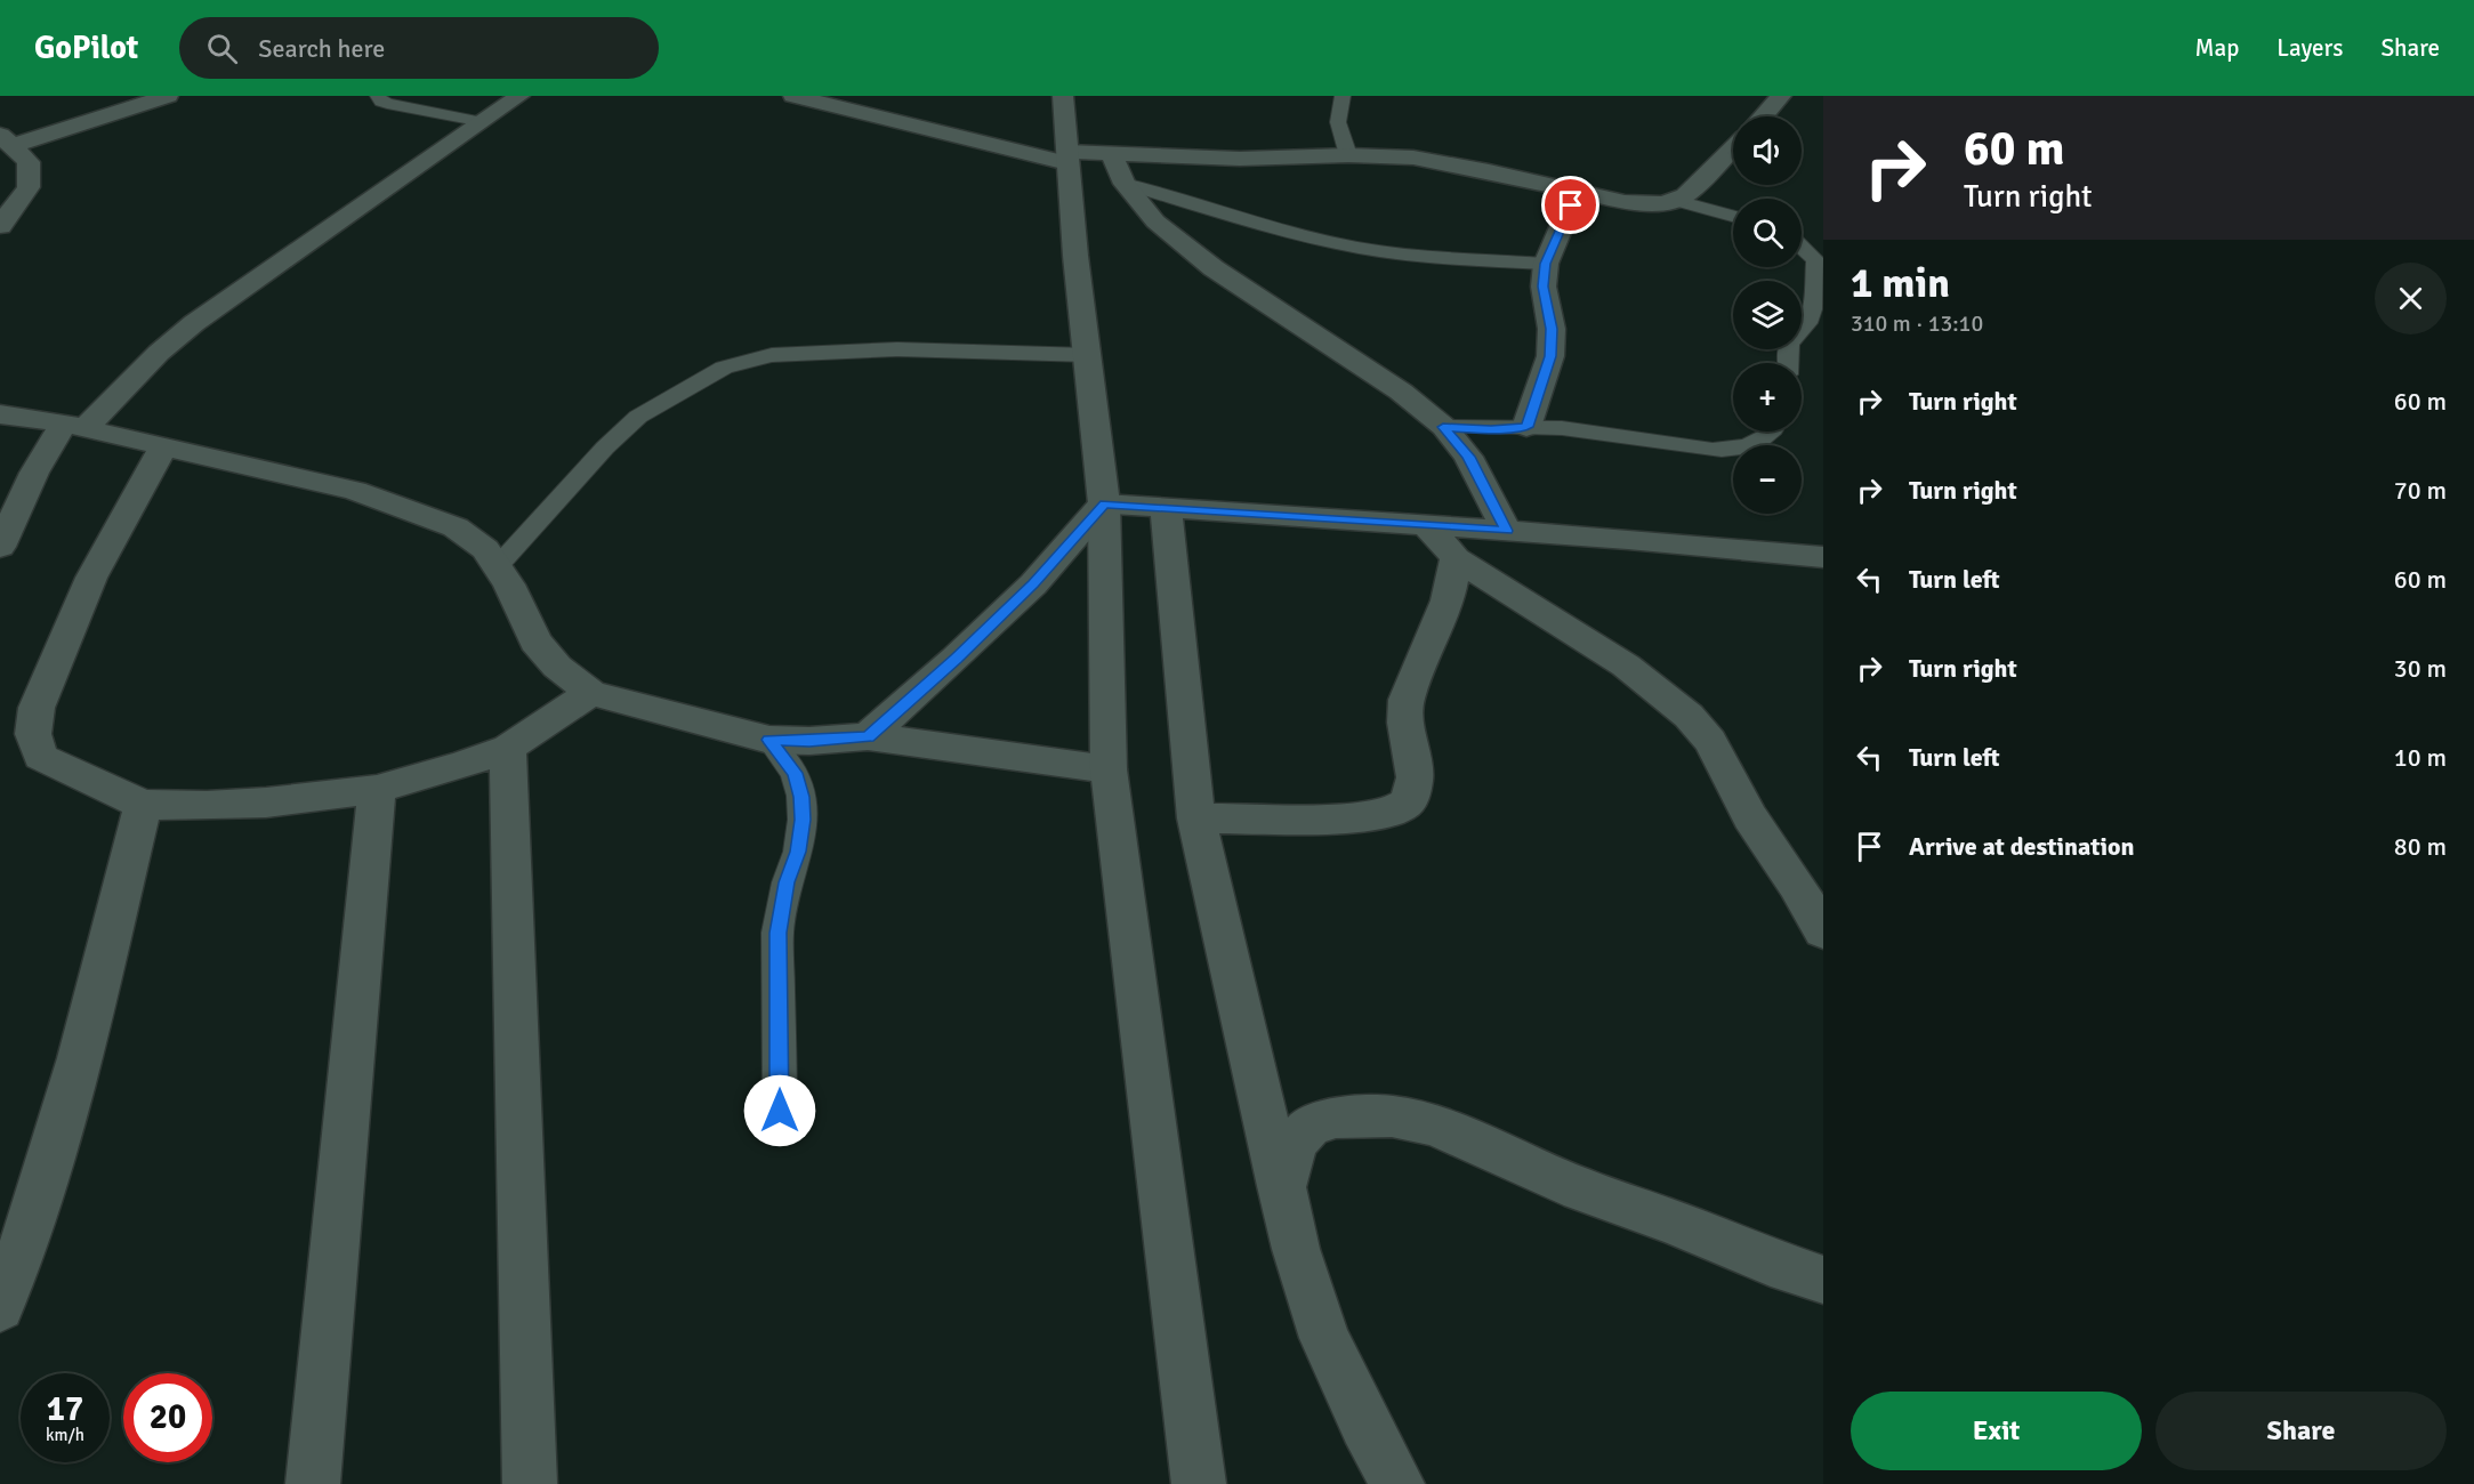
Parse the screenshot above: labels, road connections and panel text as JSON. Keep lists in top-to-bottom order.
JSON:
{
  "page": {
    "header": "GoPilot",
    "search": "Search here",
    "nav": ["Map", "Layers", "Share"],
    "turn": ["60 m", "Turn right"],
    "map_buttons": ["+", "−"],
    "heading": ["1 min", "310 m · 13:10"],
    "list": [
      {
        "name": "Turn right",
        "value": "60 m"
      },
      {
        "name": "Turn right",
        "value": "70 m"
      },
      {
        "name": "Turn left",
        "value": "60 m"
      },
      {
        "name": "Turn right",
        "value": "30 m"
      },
      {
        "name": "Turn left",
        "value": "10 m"
      },
      {
        "name": "Arrive at destination",
        "value": "80 m"
      }
    ],
    "speed": "17 km/h",
    "limit": "20",
    "buttons": ["Exit", "Share"]
  }
}
